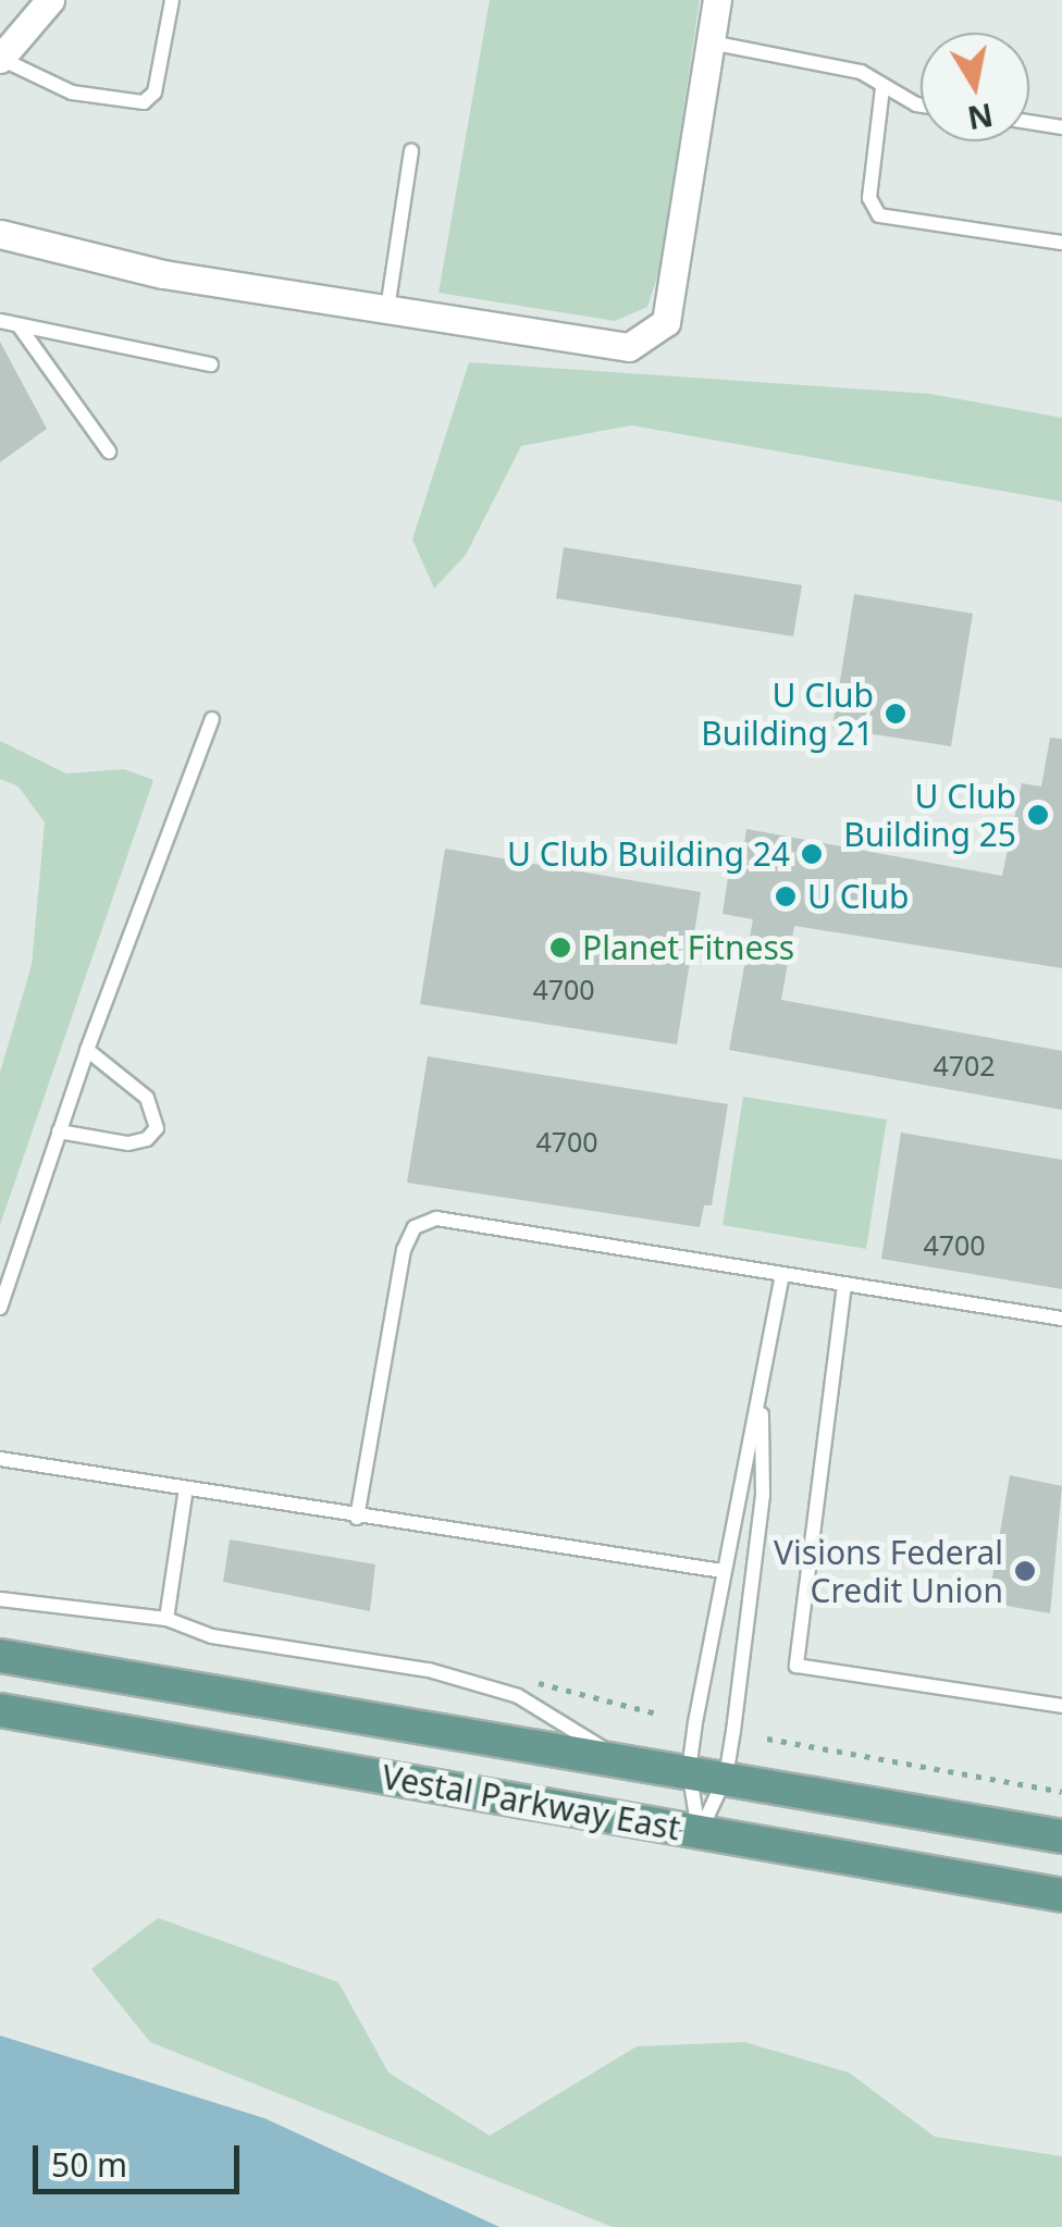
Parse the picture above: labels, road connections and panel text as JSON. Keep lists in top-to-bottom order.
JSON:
{
  "streets": {
    "main road": ["Vestal Parkway East"]
  },
  "places": [
    "U Club Building 21",
    "U Club Building 25",
    "U Club Building 24",
    "U Club",
    "Planet Fitness",
    "Visions Federal Credit Union"
  ],
  "house_numbers": [
    "4700",
    "4702",
    "4700",
    "4700"
  ],
  "scale_bar": "50 m",
  "north": "bottom"
}
